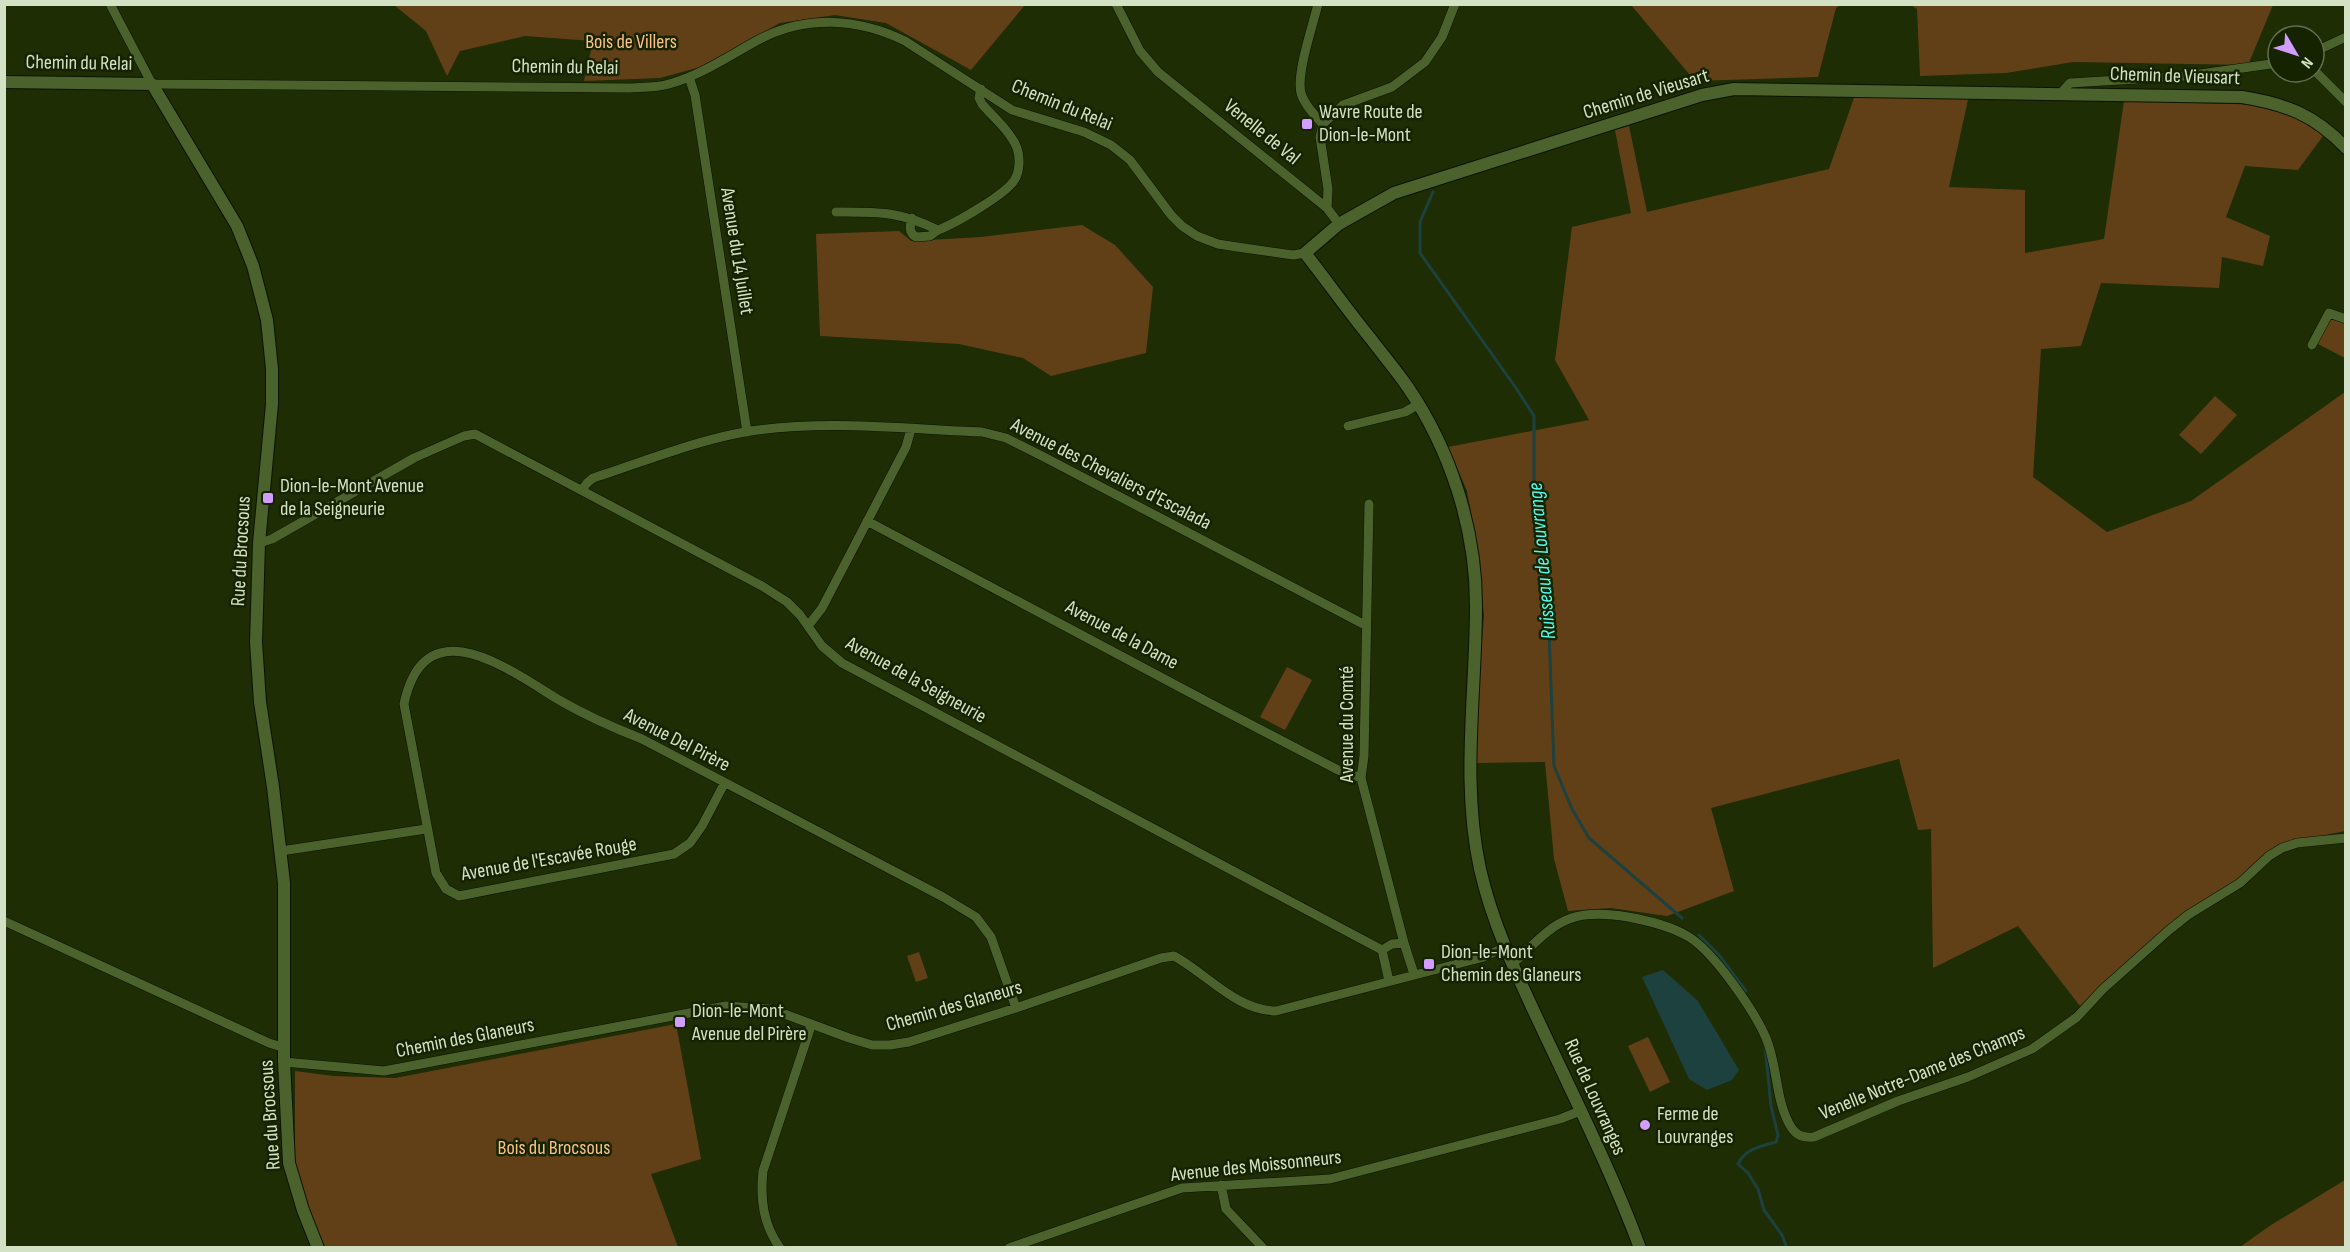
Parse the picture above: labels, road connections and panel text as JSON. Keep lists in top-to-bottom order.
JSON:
{
  "streets": {
    "street": [
      "Chemin du Relai",
      "Chemin de Vieusart",
      "Venelle de Val",
      "Avenue du 14 Juillet",
      "Avenue des Chevaliers d'Escalada",
      "Rue du Brocsous",
      "Avenue de la Dame",
      "Avenue de la Seigneurie",
      "Avenue du Comté",
      "Avenue Del Pirère",
      "Avenue de l'Escavée Rouge",
      "Chemin des Glaneurs",
      "Venelle Notre-Dame des Champs",
      "Rue de Louvranges",
      "Avenue des Moissonneurs"
    ]
  },
  "crossings": [
    ["Chemin du Relai", "Chemin de Vieusart"],
    ["Chemin du Relai", "Avenue du 14 Juillet"],
    ["Chemin du Relai", "Rue du Brocsous"],
    ["Chemin du Relai", "Rue de Louvranges"],
    ["Chemin de Vieusart", "Venelle de Val"],
    ["Chemin de Vieusart", "Rue de Louvranges"],
    ["Avenue du 14 Juillet", "Avenue des Chevaliers d'Escalada"],
    ["Avenue des Chevaliers d'Escalada", "Avenue de la Seigneurie"],
    ["Avenue des Chevaliers d'Escalada", "Avenue du Comté"],
    ["Rue du Brocsous", "Avenue de la Seigneurie"],
    ["Rue du Brocsous", "Chemin des Glaneurs"],
    ["Avenue de la Dame", "Avenue du Comté"],
    ["Avenue du Comté", "Chemin des Glaneurs"],
    ["Avenue Del Pirère", "Avenue de l'Escavée Rouge"],
    ["Avenue Del Pirère", "Chemin des Glaneurs"],
    ["Chemin des Glaneurs", "Rue de Louvranges"],
    ["Venelle Notre-Dame des Champs", "Rue de Louvranges"],
    ["Rue de Louvranges", "Avenue des Moissonneurs"]
  ],
  "water": ["Ruisseau de Louvrange"],
  "parks": ["Bois de Villers", "Bois du Brocsous"],
  "places": {
    "transit": [
      "Wavre Route de Dion-le-Mont",
      "Dion-le-Mont Avenue de la Seigneurie",
      "Dion-le-Mont Chemin des Glaneurs",
      "Dion-le-Mont Avenue del Pirère"
    ],
    "other": ["Ferme de Louvranges"]
  },
  "north": "bottom right"
}
